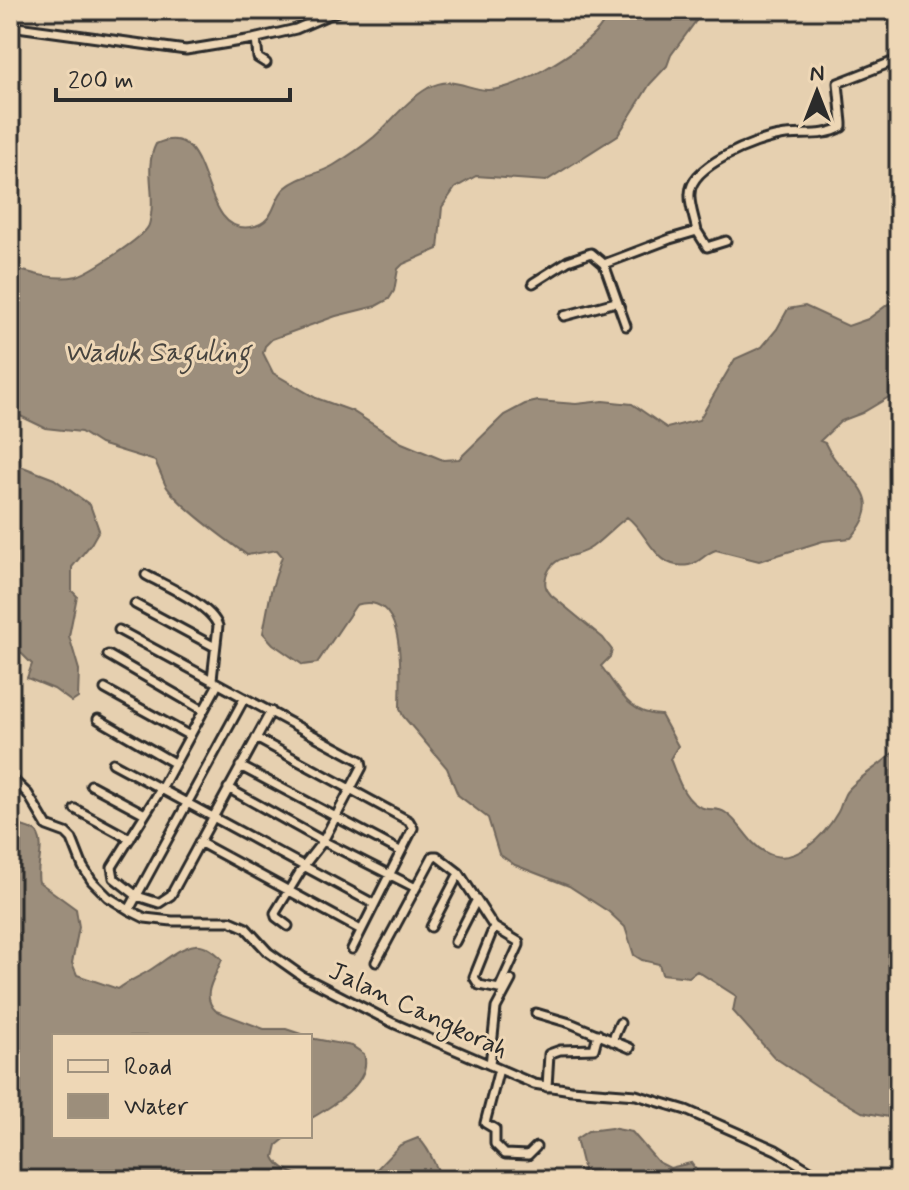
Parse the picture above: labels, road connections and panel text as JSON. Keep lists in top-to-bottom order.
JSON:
{
  "streets": {
    "street": ["Jalan Cangkorah"]
  },
  "water": ["Waduk Saguling"],
  "legend": ["Road", "Water"],
  "scale_bar": "200 m",
  "north": "top"
}
